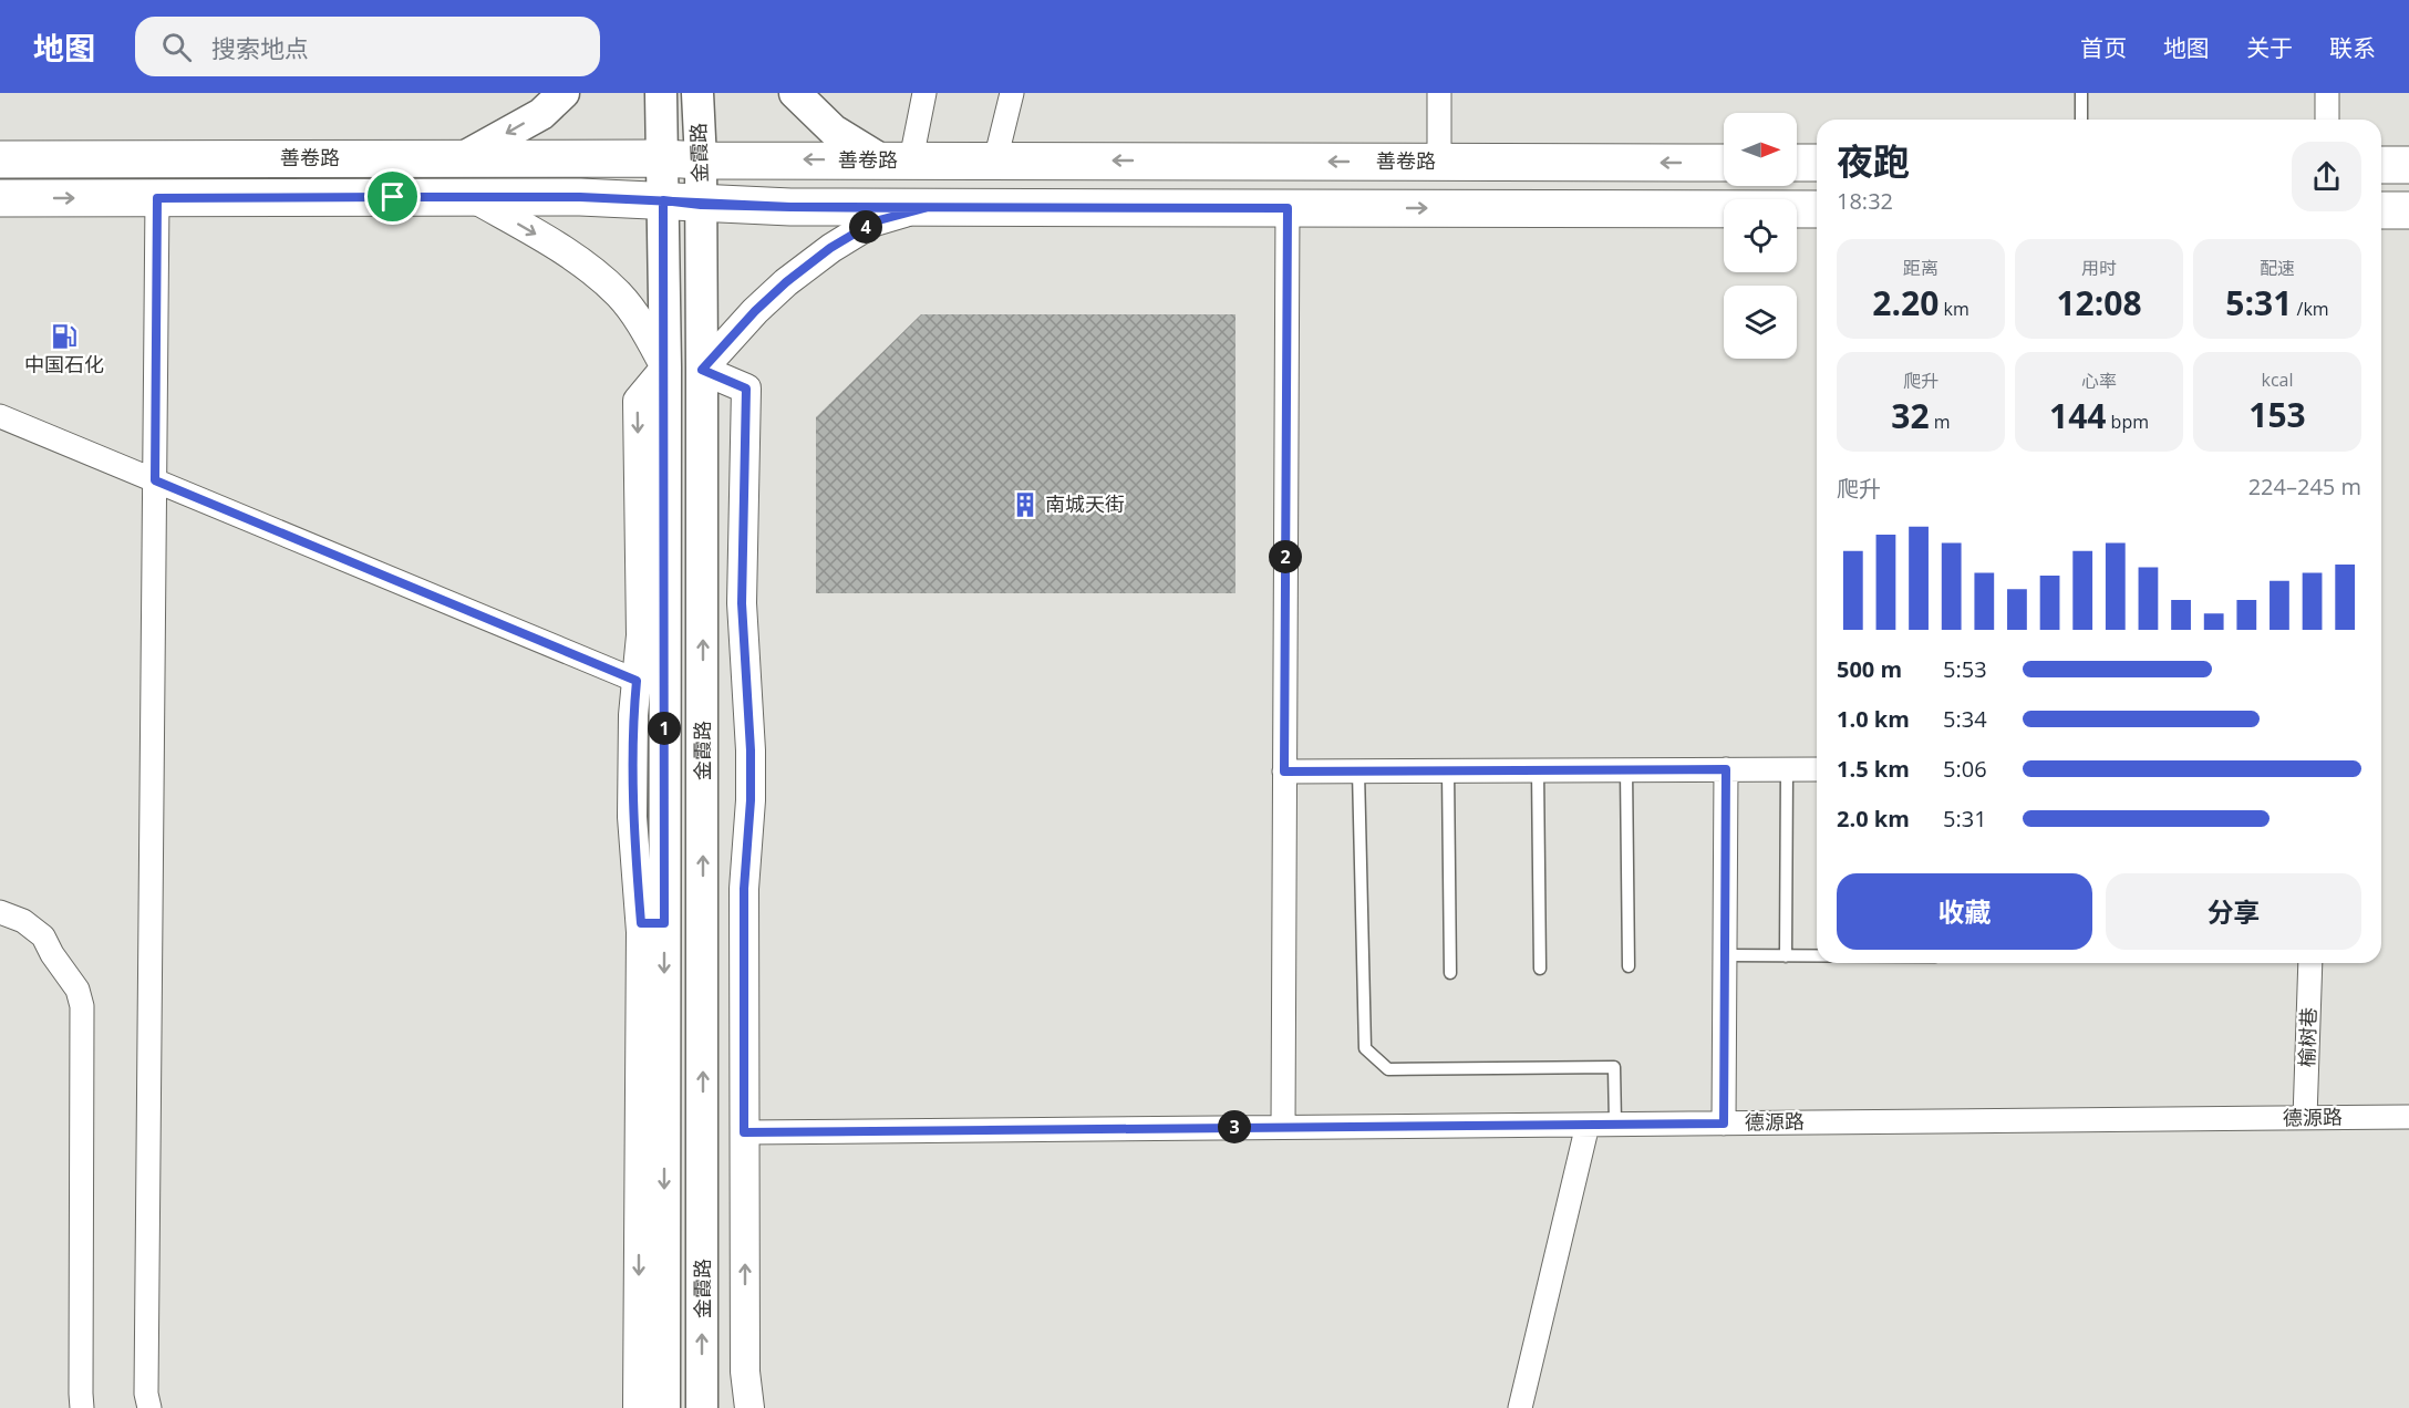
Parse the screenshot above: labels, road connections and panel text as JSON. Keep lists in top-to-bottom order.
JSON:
{
  "streets": {
    "main road": ["金霞路", "善卷路"],
    "street": ["榆树巷", "德源路"]
  },
  "crossings": [
    ["金霞路", "善卷路"],
    ["金霞路", "德源路"],
    ["榆树巷", "德源路"]
  ],
  "places": {
    "fuel station": ["中国石化"],
    "building": ["南城天街"]
  },
  "north": "right",
  "page": {
    "header": "地图",
    "search": "搜索地点",
    "nav": [
      "首页",
      "地图",
      "关于",
      "联系"
    ],
    "heading": ["夜跑", "18:32"],
    "pins": [
      "4",
      "2",
      "1",
      "3"
    ],
    "stats": [
      ["距离", "2.20 km"],
      ["用时", "12:08"],
      ["配速", "5:31 /km"],
      ["爬升", "32 m"],
      ["心率", "144 bpm"],
      ["kcal", "153"]
    ],
    "chart": ["爬升", "224–245 m"],
    "list": [
      {
        "name": "500 m",
        "note": "5:53"
      },
      {
        "name": "1.0 km",
        "note": "5:34"
      },
      {
        "name": "1.5 km",
        "note": "5:06"
      },
      {
        "name": "2.0 km",
        "note": "5:31"
      }
    ],
    "buttons": ["收藏", "分享"]
  }
}
